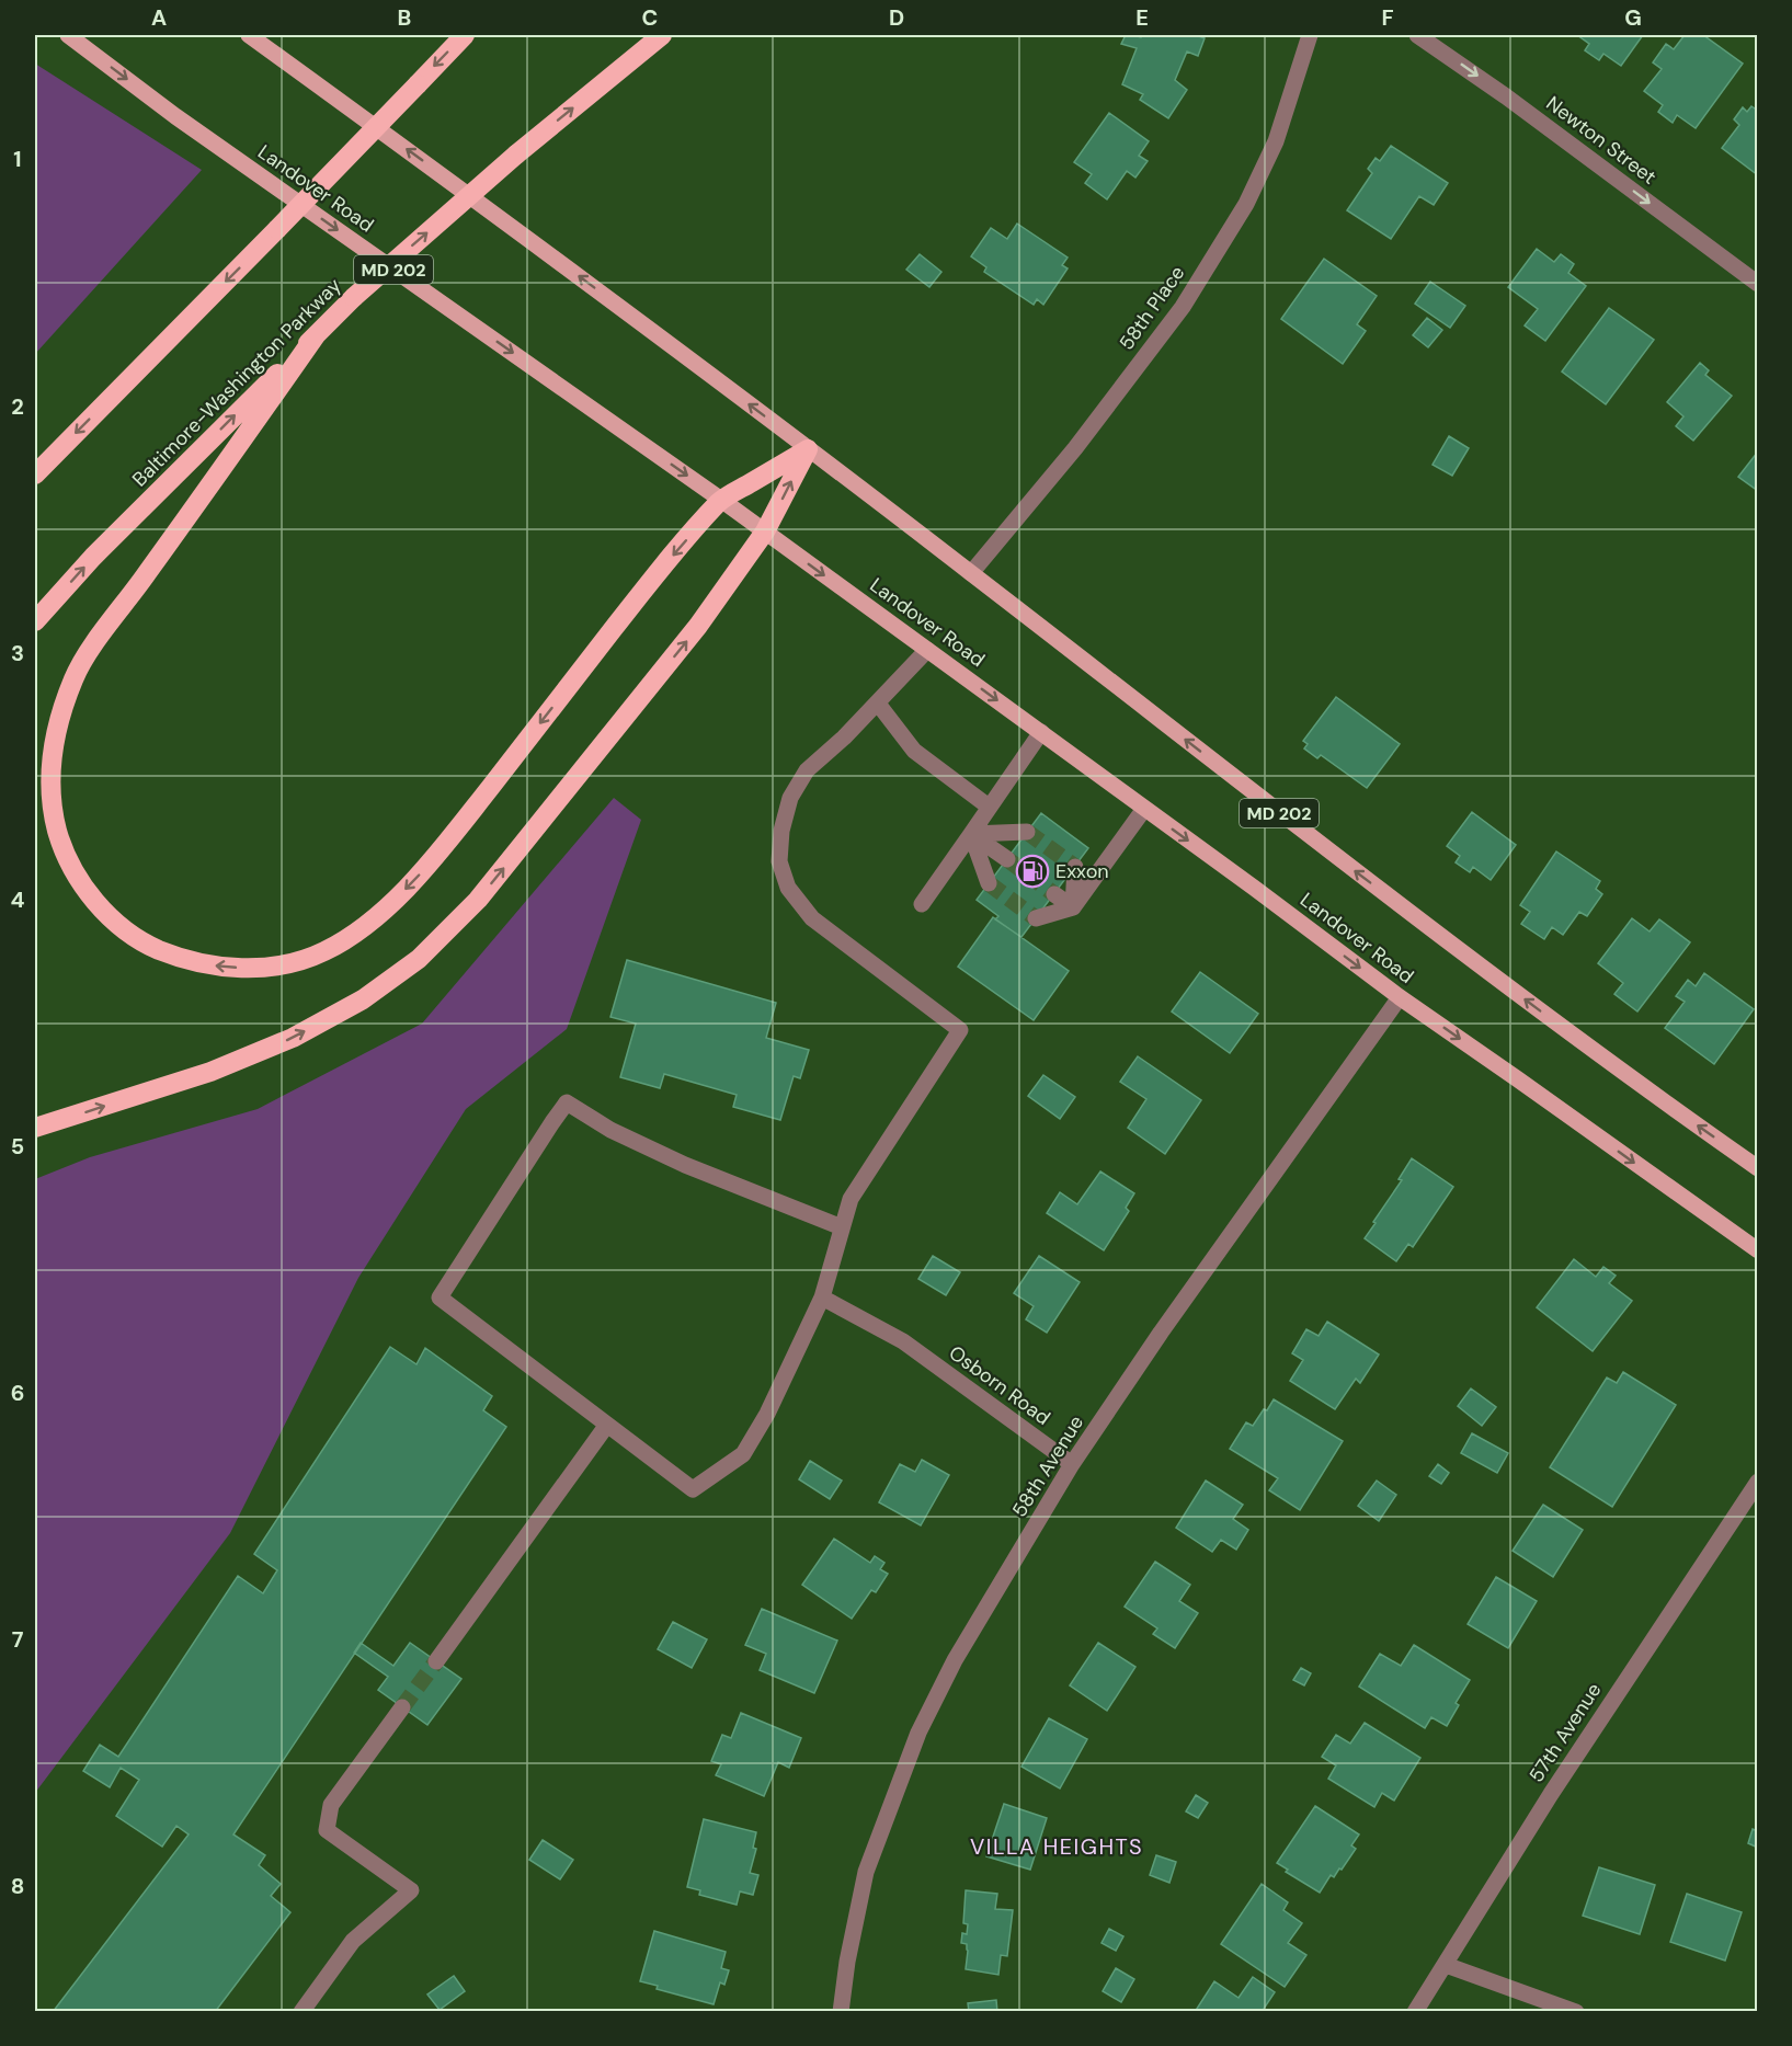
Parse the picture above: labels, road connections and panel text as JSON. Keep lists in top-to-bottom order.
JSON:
{
  "streets": {
    "highway": ["Baltimore-Washington Parkway"],
    "main road": ["Landover Road", "MD 202"],
    "street": [
      "Newton Street",
      "58th Place",
      "Osborn Road",
      "58th Avenue",
      "57th Avenue"
    ]
  },
  "crossings": [
    ["Landover Road", "58th Avenue"],
    ["MD 202", "58th Place"],
    ["Osborn Road", "58th Avenue"]
  ],
  "one_way": ["Newton Street"],
  "districts": ["VILLA HEIGHTS"],
  "places": {
    "fuel station": ["Exxon"]
  },
  "grid": {
    "columns": [
      "A",
      "B",
      "C",
      "D",
      "E",
      "F",
      "G"
    ],
    "rows": [
      "1",
      "2",
      "3",
      "4",
      "5",
      "6",
      "7",
      "8"
    ]
  }
}
